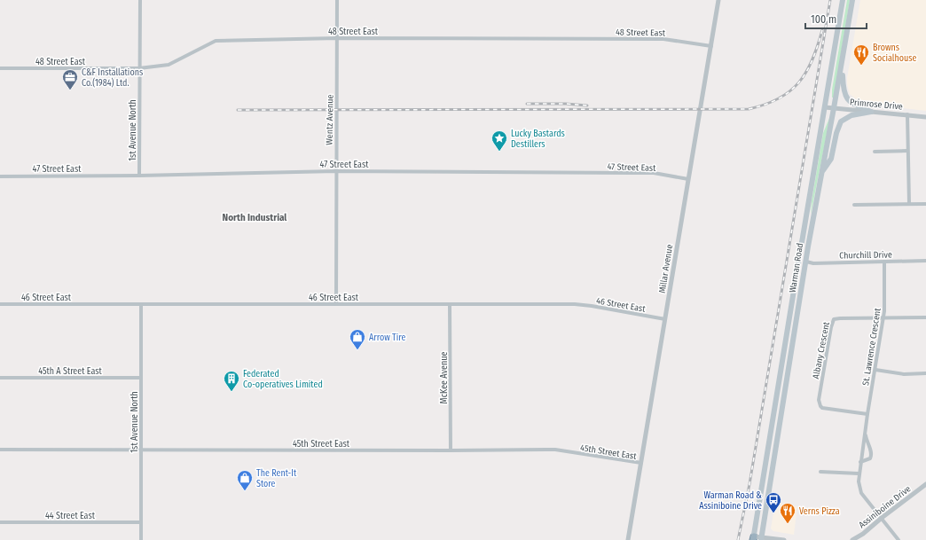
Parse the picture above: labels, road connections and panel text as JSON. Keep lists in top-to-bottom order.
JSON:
{
  "streets": {
    "main road": ["Warman Road"],
    "street": [
      "48 Street East",
      "Primrose Drive",
      "Wentz Avenue",
      "1st Avenue North",
      "47 Street East",
      "Churchill Drive",
      "Millar Avenue",
      "46 Street East",
      "St. Lawrence Crescent",
      "Albany Crescent",
      "45th A Street East",
      "McKee Avenue",
      "45th Street East",
      "Assiniboine Drive",
      "44 Street East"
    ]
  },
  "crossings": [
    ["48 Street East", "Wentz Avenue"],
    ["48 Street East", "1st Avenue North"],
    ["48 Street East", "Millar Avenue"],
    ["Primrose Drive", "Warman Road"],
    ["Wentz Avenue", "47 Street East"],
    ["Wentz Avenue", "46 Street East"],
    ["1st Avenue North", "47 Street East"],
    ["1st Avenue North", "46 Street East"],
    ["1st Avenue North", "45th A Street East"],
    ["1st Avenue North", "45th Street East"],
    ["1st Avenue North", "44 Street East"],
    ["47 Street East", "Millar Avenue"],
    ["Churchill Drive", "Warman Road"],
    ["Churchill Drive", "St. Lawrence Crescent"],
    ["Millar Avenue", "46 Street East"],
    ["Millar Avenue", "45th Street East"],
    ["46 Street East", "McKee Avenue"],
    ["St. Lawrence Crescent", "Albany Crescent"],
    ["St. Lawrence Crescent", "Assiniboine Drive"],
    ["McKee Avenue", "45th Street East"]
  ],
  "districts": ["North Industrial"],
  "places": {
    "restaurant": ["Browns Socialhouse", "Verns Pizza"],
    "office": ["C&F Installations Co.(1984) Ltd."],
    "place": ["Lucky Bastards Destillers"],
    "shop": ["Arrow Tire", "The Rent-It Store"],
    "building": ["Federated Co-operatives Limited"],
    "bus stop": ["Warman Road & Assiniboine Drive"]
  },
  "scale_bar": "100 m"
}
